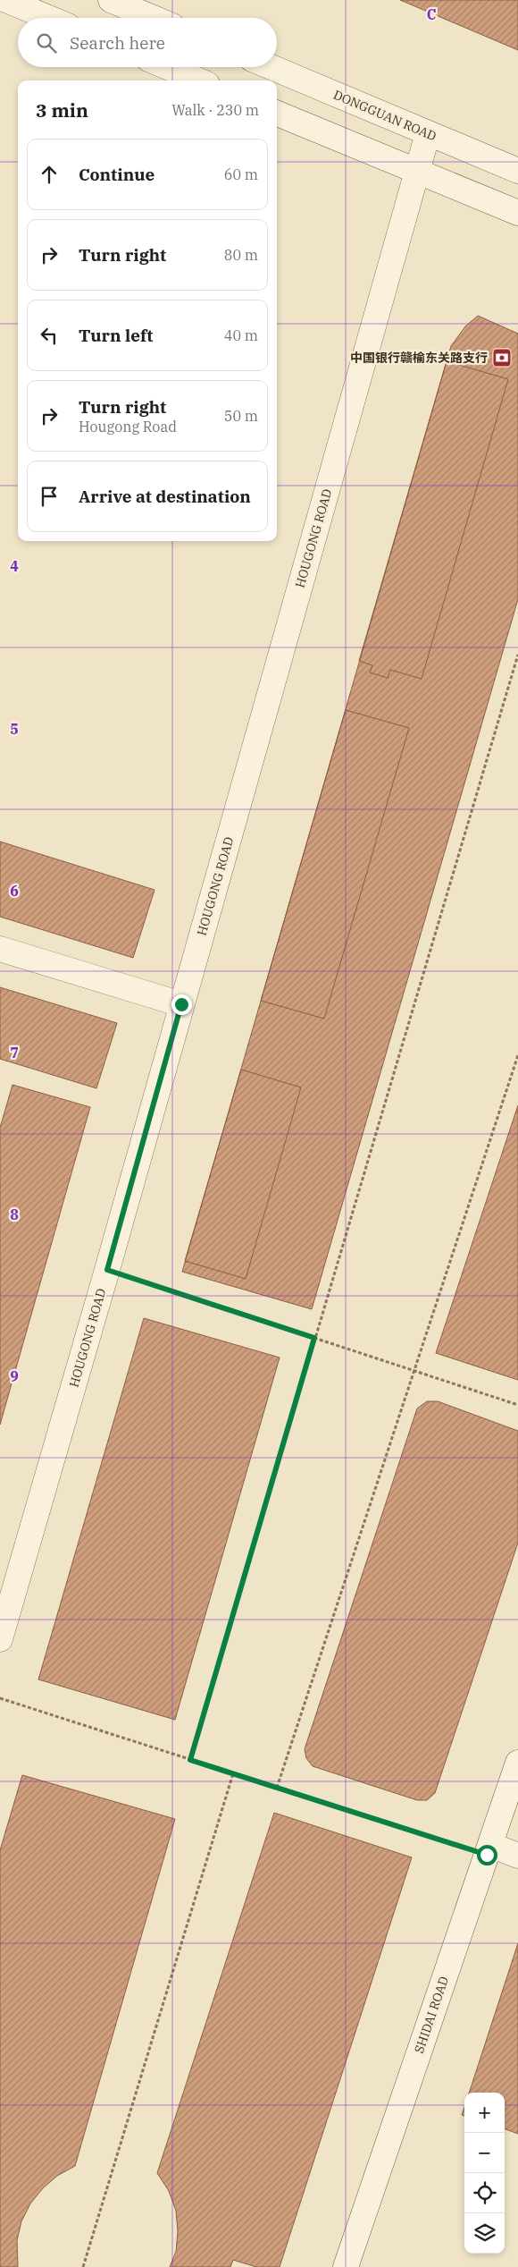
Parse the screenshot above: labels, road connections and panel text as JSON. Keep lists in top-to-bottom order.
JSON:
{
  "streets": {
    "street": ["DONGGUAN ROAD", "HOUGONG ROAD", "SHIDAI ROAD"]
  },
  "crossings": [
    ["DONGGUAN ROAD", "HOUGONG ROAD"]
  ],
  "places": {
    "bank": ["中国银行赣榆东关路支行"]
  },
  "page": {
    "search": "Search here",
    "heading": ["3 min", "Walk · 230 m"],
    "list": [
      ["Continue", "60 m"],
      ["Turn right", "80 m"],
      ["Turn left", "40 m"],
      ["Turn right", "Hougong Road", "50 m"],
      "Arrive at destination"
    ],
    "map_buttons": ["+", "−"]
  },
  "grid": {
    "columns": ["C"],
    "rows": [
      "4",
      "5",
      "6",
      "7",
      "8",
      "9"
    ]
  }
}
